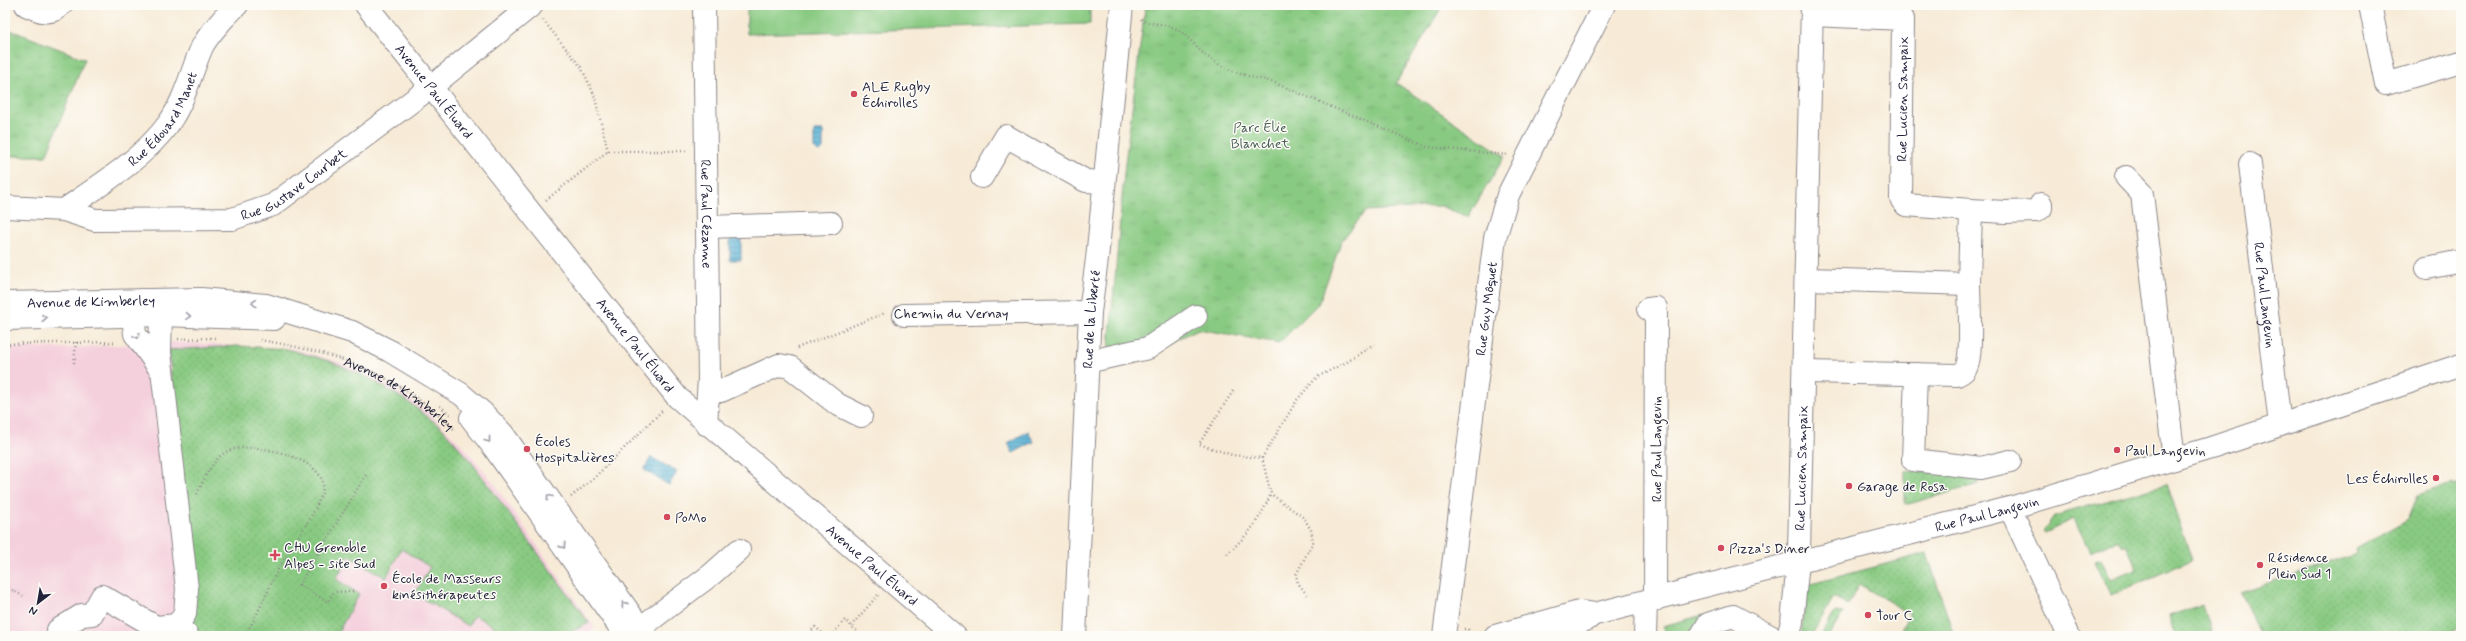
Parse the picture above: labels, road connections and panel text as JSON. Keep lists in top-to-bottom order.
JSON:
{
  "streets": {
    "street": [
      "Avenue Paul Éluard",
      "Rue Lucien Sampaix",
      "Rue Édouard Manet",
      "Rue Gustave Courbet",
      "Rue Paul Cézanne",
      "Rue Paul Langevin",
      "Avenue de Kimberley",
      "Rue Guy Môquet",
      "Chemin du Vernay",
      "Rue de la Liberté"
    ]
  },
  "crossings": [
    ["Avenue Paul Éluard", "Rue Gustave Courbet"],
    ["Avenue Paul Éluard", "Rue Paul Cézanne"],
    ["Rue Lucien Sampaix", "Rue Paul Langevin"],
    ["Rue Édouard Manet", "Rue Gustave Courbet"],
    ["Chemin du Vernay", "Rue de la Liberté"]
  ],
  "parks": ["Parc Élie Blanchet"],
  "places": {
    "other": [
      "ALE Rugby Échirolles",
      "Écoles Hospitalières",
      "Paul Langevin",
      "Les Échirolles",
      "Garage de Rosa",
      "PoMo",
      "Pizza's Diner",
      "Résidence Plein Sud 1",
      "École de Masseurs kinésithérapeutes",
      "Tour C"
    ],
    "health": ["CHU Grenoble Alpes - site Sud"]
  },
  "north": "bottom left"
}
